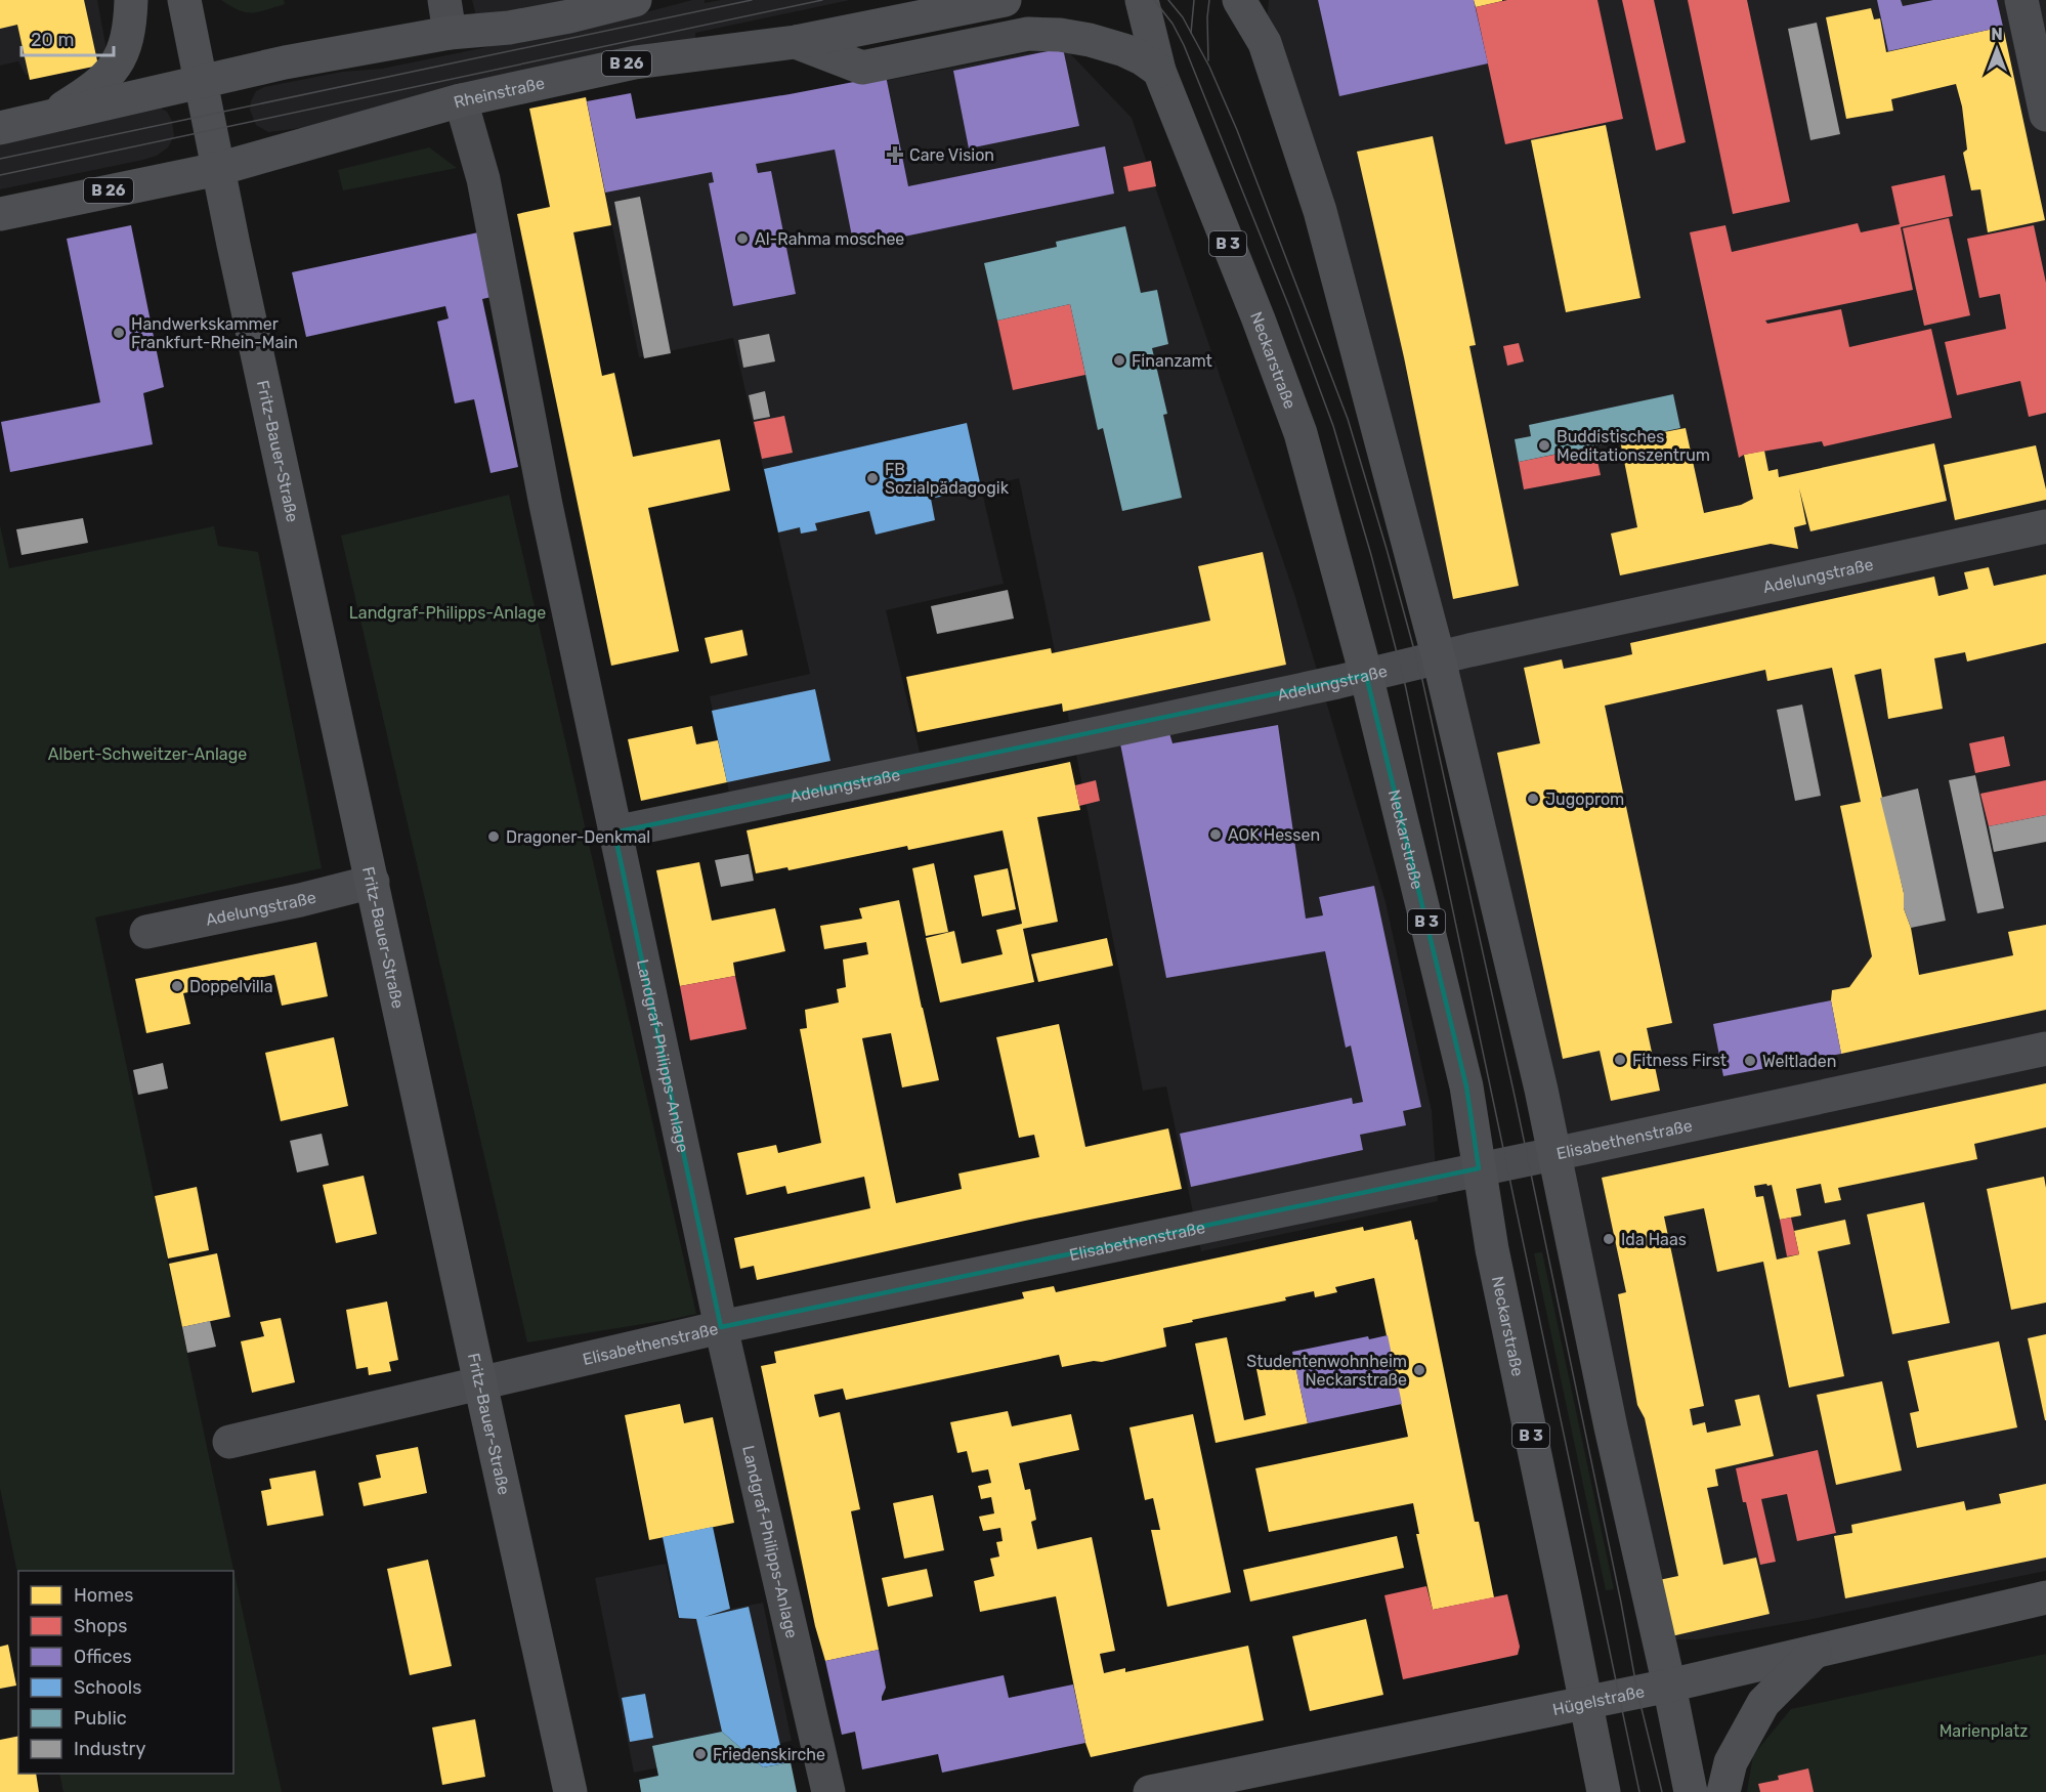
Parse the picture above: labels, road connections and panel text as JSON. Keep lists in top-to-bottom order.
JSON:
{
  "streets": {
    "main road": [
      "B 26",
      "Rheinstraße",
      "B 3",
      "Neckarstraße",
      "Fritz-Bauer-Straße",
      "Hügelstraße"
    ],
    "street": ["Adelungstraße", "Landgraf-Philipps-Anlage", "Elisabethenstraße"]
  },
  "crossings": [
    ["Rheinstraße", "Fritz-Bauer-Straße"],
    ["Rheinstraße", "Landgraf-Philipps-Anlage"],
    ["B 3", "Neckarstraße"],
    ["B 3", "Hügelstraße"],
    ["Neckarstraße", "Adelungstraße"],
    ["Neckarstraße", "Elisabethenstraße"],
    ["Neckarstraße", "Hügelstraße"],
    ["Fritz-Bauer-Straße", "Adelungstraße"],
    ["Fritz-Bauer-Straße", "Elisabethenstraße"],
    ["Adelungstraße", "Landgraf-Philipps-Anlage"],
    ["Landgraf-Philipps-Anlage", "Elisabethenstraße"]
  ],
  "parks": ["Landgraf-Philipps-Anlage", "Albert-Schweitzer-Anlage", "Marienplatz"],
  "places": {
    "health": ["Care Vision"],
    "other": [
      "Al-Rahma moschee",
      "Handwerkskammer Frankfurt-Rhein-Main",
      "Finanzamt",
      "Buddistisches Meditationszentrum",
      "FB Sozialpädagogik",
      "Jugoprom",
      "AOK Hessen",
      "Dragoner-Denkmal",
      "Doppelvilla",
      "Fitness First",
      "Weltladen",
      "Ida Haas",
      "Studentenwohnheim Neckarstraße",
      "Friedenskirche"
    ]
  },
  "legend": [
    "Homes",
    "Shops",
    "Offices",
    "Schools",
    "Public",
    "Industry"
  ],
  "scale_bar": "20 m",
  "north": "top"
}
